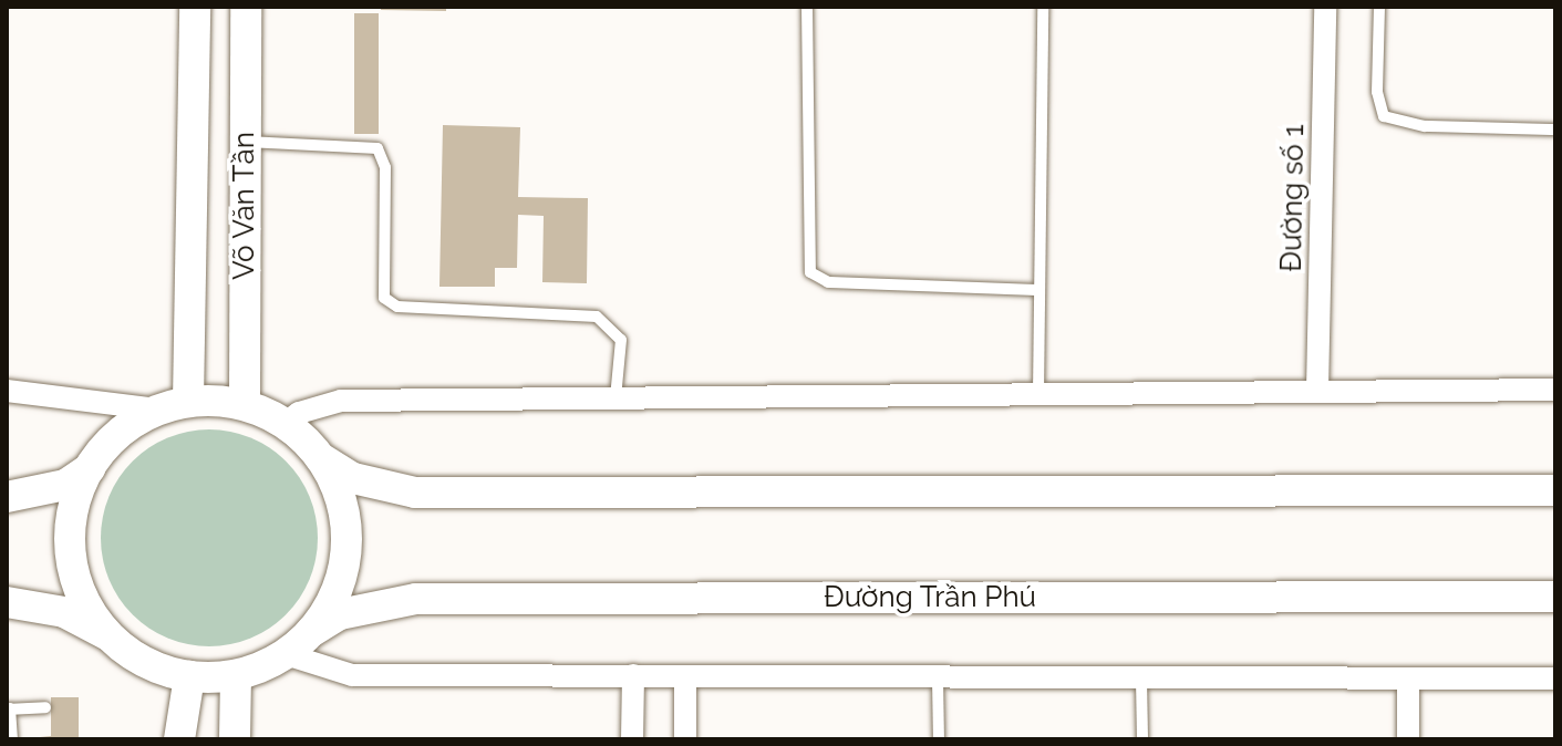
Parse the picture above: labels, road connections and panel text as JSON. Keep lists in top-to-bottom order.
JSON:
{
  "streets": {
    "main road": ["Võ Văn Tần", "Đường Trần Phú"],
    "street": ["Đường số 1"]
  },
  "crossings": [
    ["Võ Văn Tần", "Đường Trần Phú"]
  ]
}
